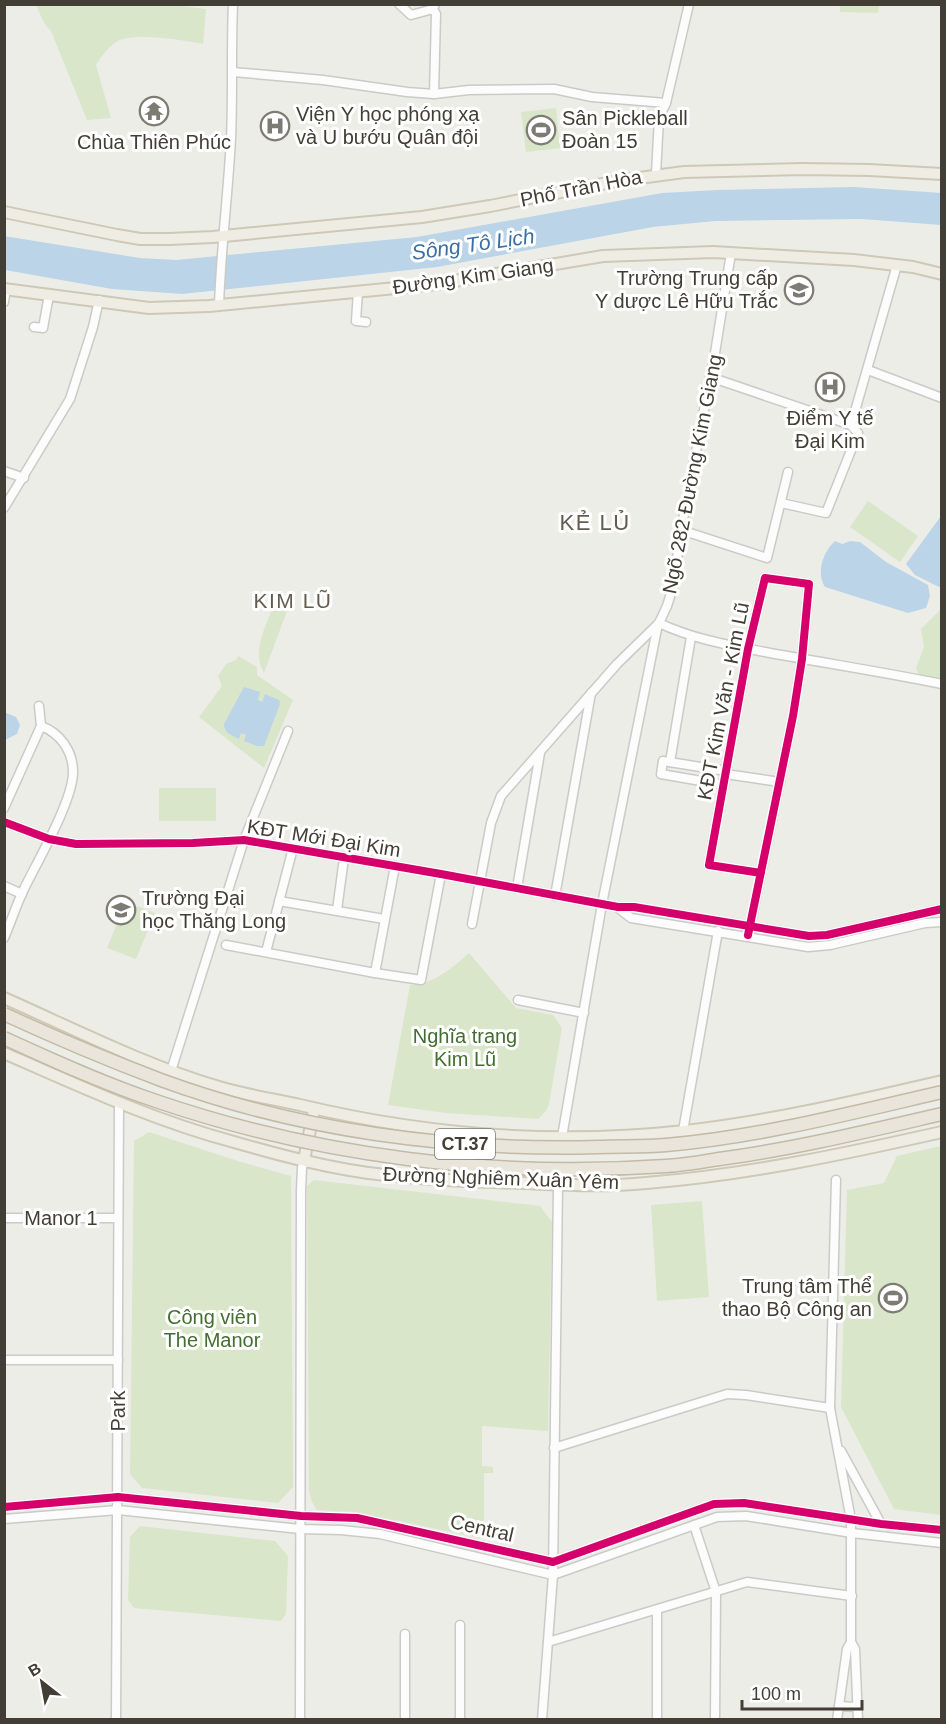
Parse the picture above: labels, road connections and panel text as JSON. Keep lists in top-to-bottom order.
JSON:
{
  "streets": {
    "highway": ["CT.37"],
    "main road": ["Phố Trần Hòa", "Đường Kim Giang", "Đường Nghiêm Xuân Yêm"],
    "street": [
      "Ngõ 282 Đường Kim Giang",
      "KĐT Kim Văn - Kim Lũ",
      "KĐT Mới Đại Kim",
      "Manor 1",
      "Park",
      "Central"
    ]
  },
  "crossings": [
    ["Đường Kim Giang", "Ngõ 282 Đường Kim Giang"],
    ["Ngõ 282 Đường Kim Giang", "KĐT Kim Văn - Kim Lũ"],
    ["Ngõ 282 Đường Kim Giang", "KĐT Mới Đại Kim"],
    ["Đường Nghiêm Xuân Yêm", "Park"],
    ["Manor 1", "Park"],
    ["Park", "Central"]
  ],
  "districts": ["KẺ LỦ", "KIM LŨ"],
  "water": ["Sông Tô Lịch"],
  "parks": ["Nghĩa trang Kim Lũ", "Công viên The Manor"],
  "places": {
    "temple": ["Chùa Thiên Phúc"],
    "hospital": ["Viện Y học phóng xạ và U bướu Quân đội", "Điểm Y tế Đại Kim"],
    "sports": ["Sân Pickleball Đoàn 15", "Trung tâm Thể thao Bộ Công an"],
    "school or university": ["Trường Trung cấp Y dược Lê Hữu Trắc", "Trường Đại học Thăng Long"]
  },
  "scale_bar": "100 m",
  "north": "top left"
}
